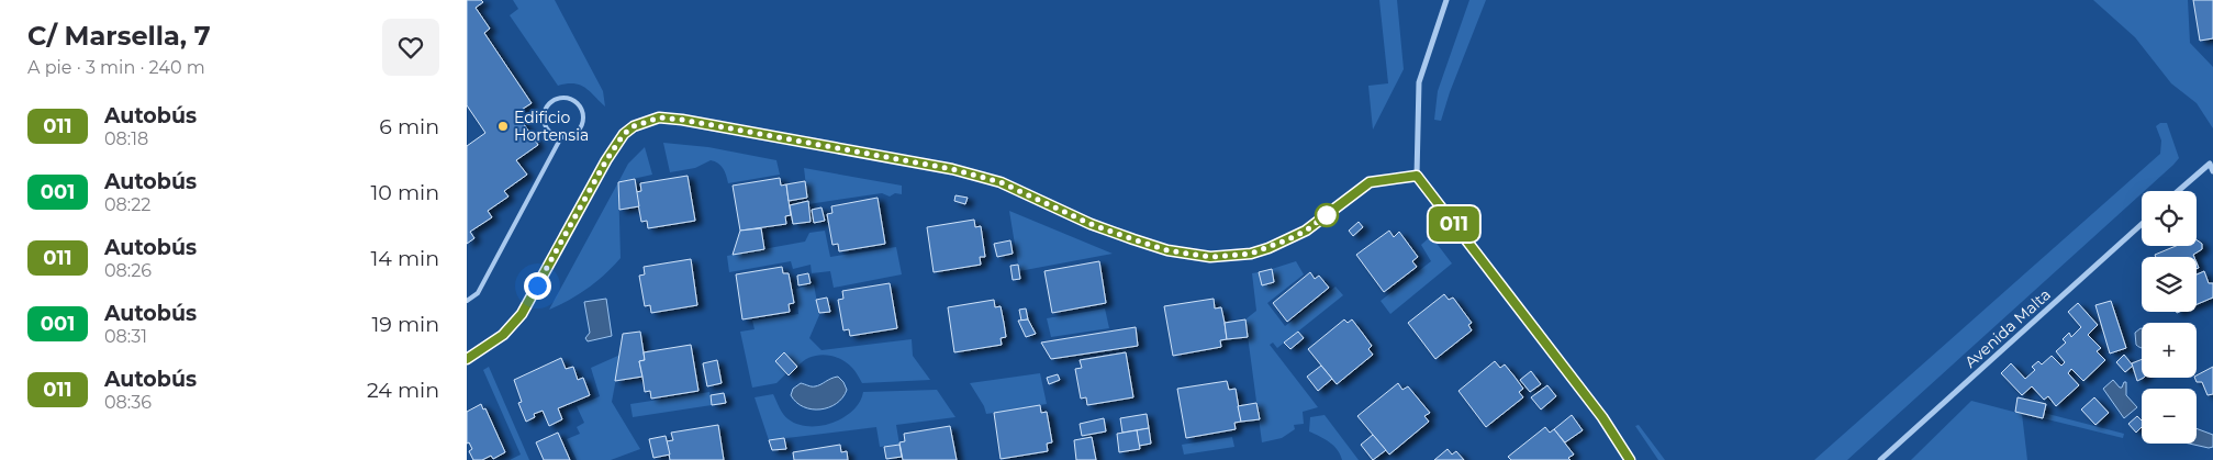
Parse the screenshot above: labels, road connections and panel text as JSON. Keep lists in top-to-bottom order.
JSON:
{
  "streets": {
    "street": ["Avenida Malta"]
  },
  "places": ["Edificio Hortensia"],
  "lines": ["bus line 011"],
  "page": {
    "heading": ["C/ Marsella, 7", "A pie · 3 min · 240 m"],
    "on_map": "011",
    "list": [
      {
        "mark": "011",
        "name": "Autobús",
        "note": "08:18",
        "value": "6 min"
      },
      {
        "mark": "001",
        "name": "Autobús",
        "note": "08:22",
        "value": "10 min"
      },
      {
        "mark": "011",
        "name": "Autobús",
        "note": "08:26",
        "value": "14 min"
      },
      {
        "mark": "001",
        "name": "Autobús",
        "note": "08:31",
        "value": "19 min"
      },
      {
        "mark": "011",
        "name": "Autobús",
        "note": "08:36",
        "value": "24 min"
      }
    ],
    "map_buttons": ["+", "−"]
  }
}
